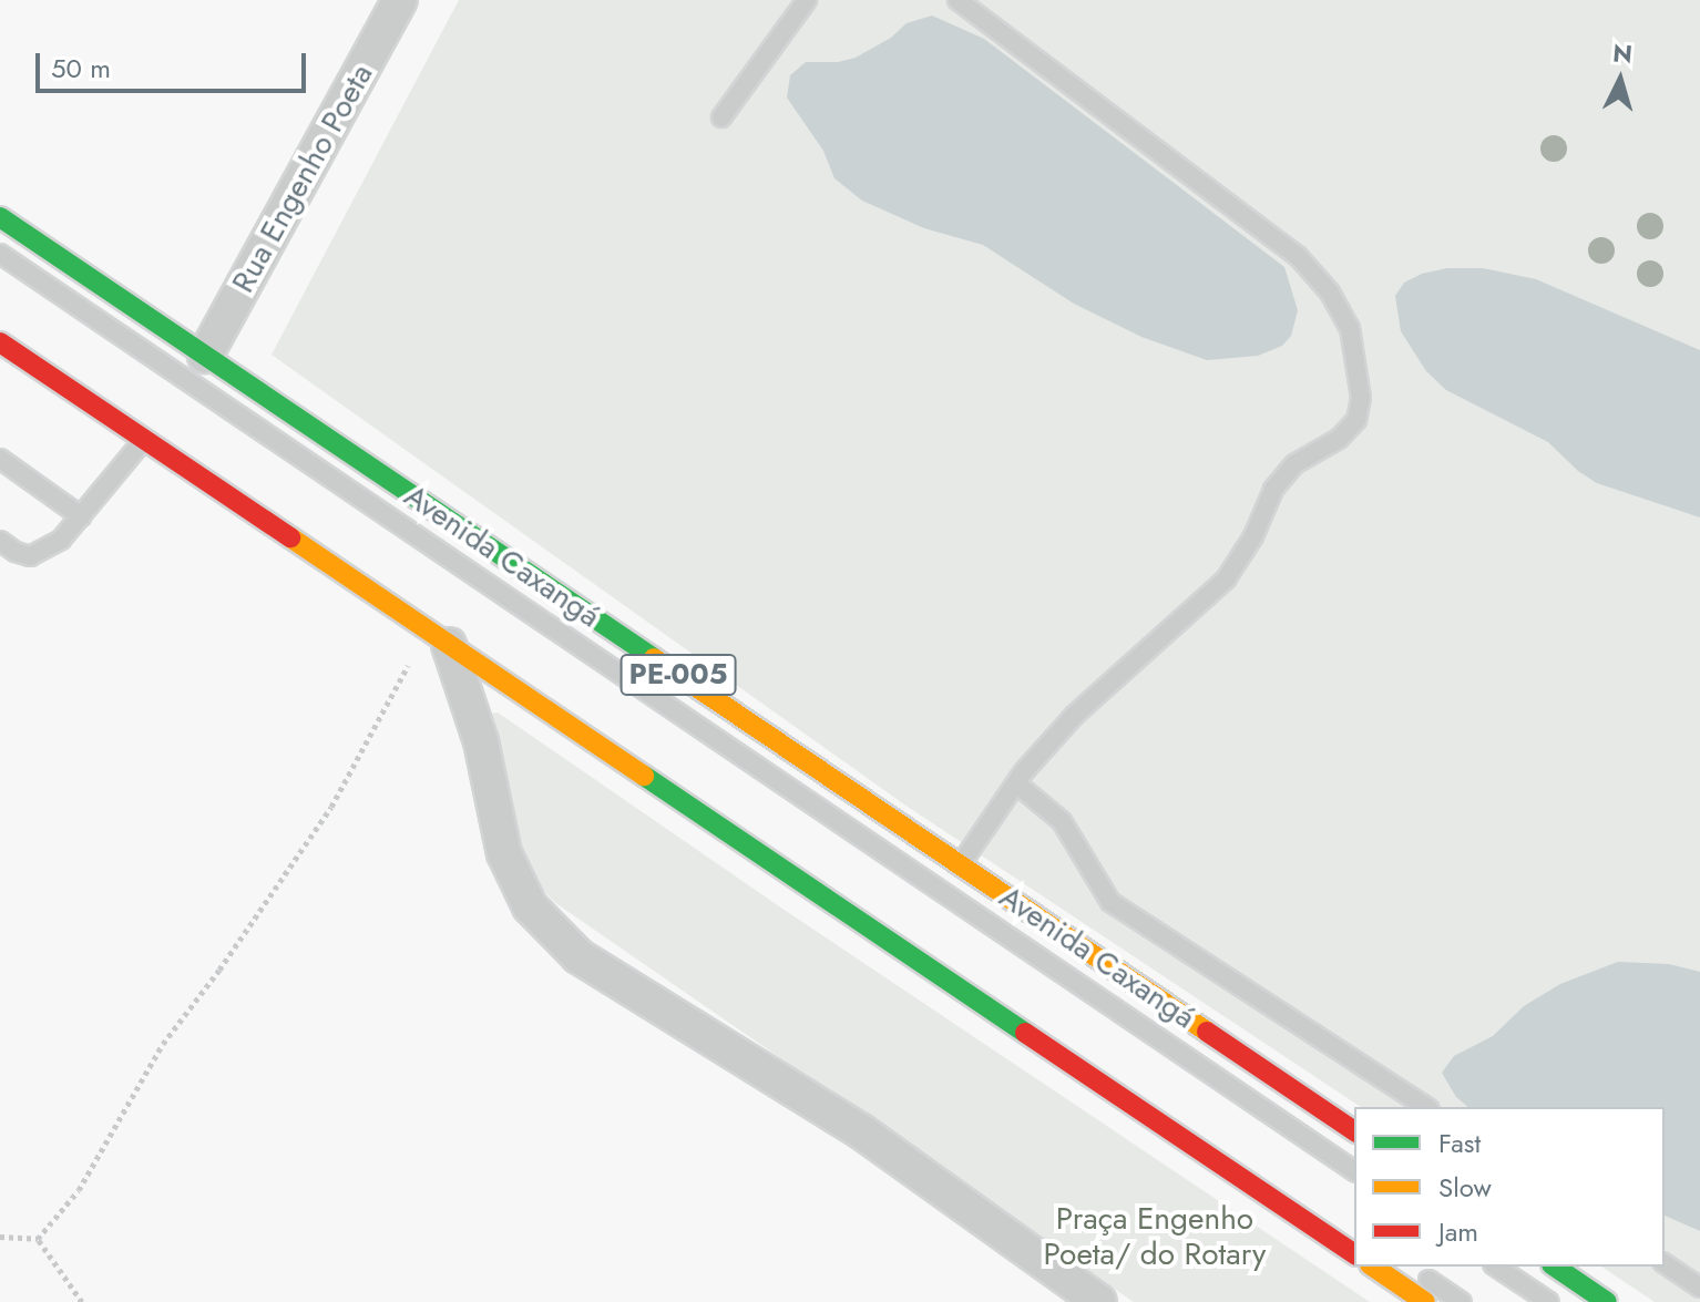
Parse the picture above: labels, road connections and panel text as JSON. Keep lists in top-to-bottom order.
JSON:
{
  "streets": {
    "main road": ["Avenida Caxangá", "PE-005"],
    "street": ["Rua Engenho Poeta"]
  },
  "crossings": [
    ["Rua Engenho Poeta", "Avenida Caxangá"]
  ],
  "parks": ["Praça Engenho Poeta/ do Rotary"],
  "legend": ["Fast", "Slow", "Jam"],
  "scale_bar": "50 m",
  "north": "top"
}
